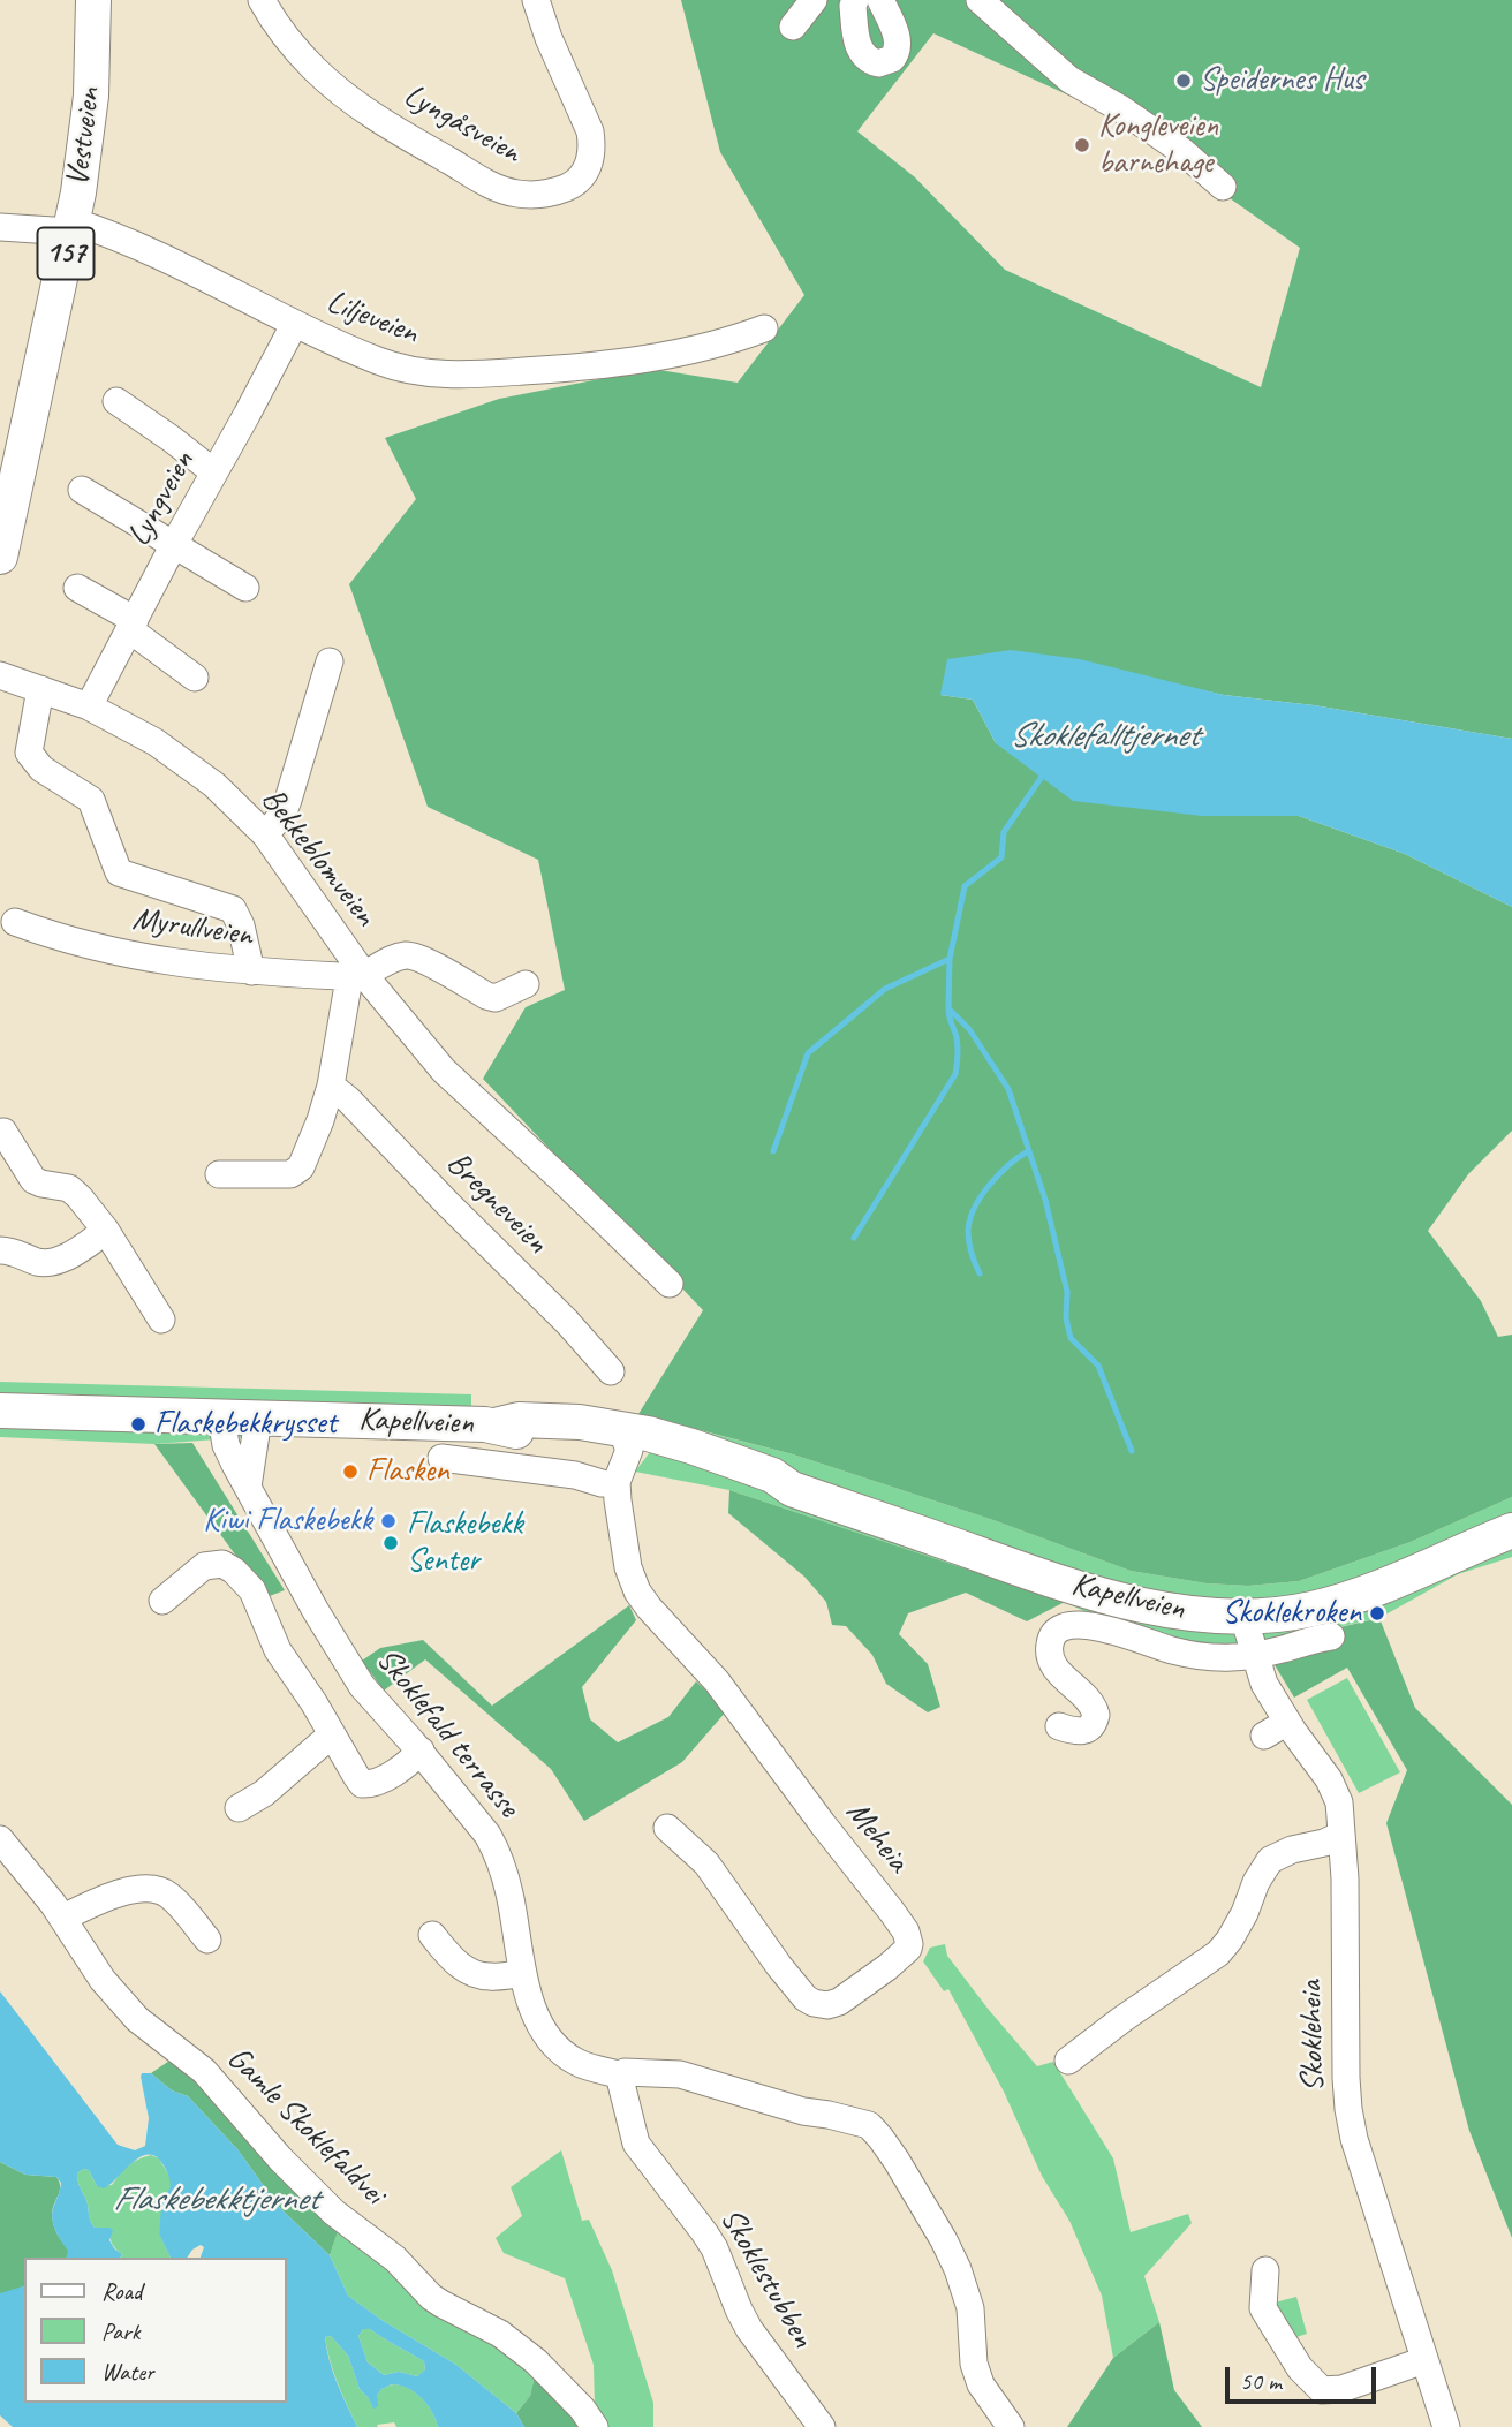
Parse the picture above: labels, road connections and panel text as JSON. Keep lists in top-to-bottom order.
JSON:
{
  "streets": {
    "main road": ["Vestveien", "157", "Kapellveien"],
    "street": [
      "Lyngåsveien",
      "Liljeveien",
      "Lyngveien",
      "Bekkeblomveien",
      "Myrullveien",
      "Bregneveien",
      "Skoklefald terrasse",
      "Meheia",
      "Skokleheia",
      "Gamle Skoklefaldvei",
      "Skoklestubben"
    ]
  },
  "crossings": [
    ["Vestveien", "Liljeveien"],
    ["Liljeveien", "Lyngveien"],
    ["Lyngveien", "Bekkeblomveien"],
    ["Bekkeblomveien", "Myrullveien"],
    ["Kapellveien", "Skoklefald terrasse"],
    ["Kapellveien", "Meheia"],
    ["Kapellveien", "Skokleheia"],
    ["Skoklefald terrasse", "Skoklestubben"]
  ],
  "water": ["Skoklefalltjernet", "Flaskebekktjernet"],
  "places": [
    "Speidernes Hus",
    "Kongleveien barnehage",
    "Flaskebekkrysset",
    "Flasken",
    "Kiwi Flaskebekk",
    "Flaskebekk Senter",
    "Skoklekroken"
  ],
  "legend": ["Road", "Park", "Water"],
  "scale_bar": "50 m"
}
